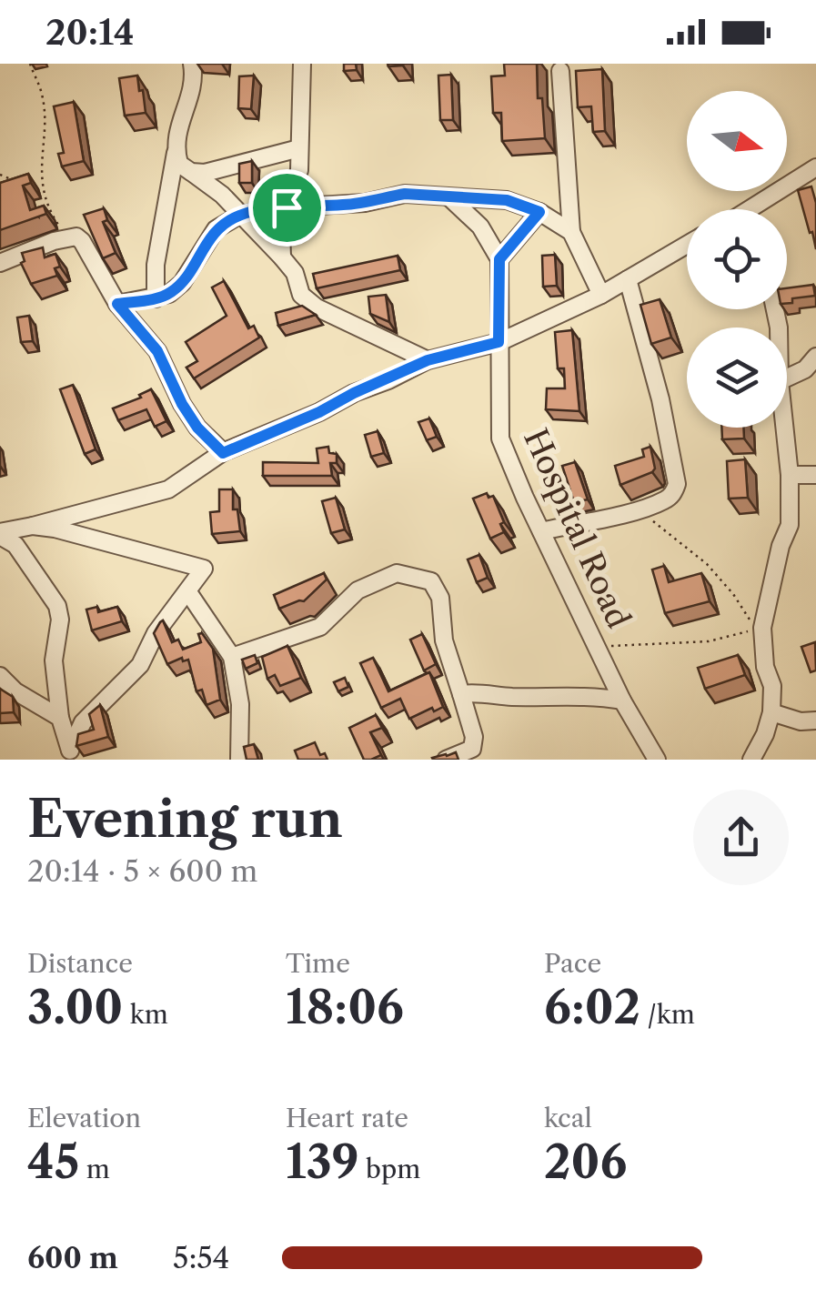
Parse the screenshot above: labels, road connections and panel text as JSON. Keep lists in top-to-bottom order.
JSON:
{
  "streets": {
    "street": ["Hospital Road"]
  },
  "north": "right",
  "page": {
    "status": "20:14",
    "heading": ["Evening run", "20:14 · 5 × 600 m"],
    "stats": [
      ["Distance", "3.00 km"],
      ["Time", "18:06"],
      ["Pace", "6:02 /km"],
      ["Elevation", "45 m"],
      ["Heart rate", "139 bpm"],
      ["kcal", "206"]
    ],
    "list": [
      {
        "name": "600 m",
        "note": "5:54"
      }
    ]
  }
}
